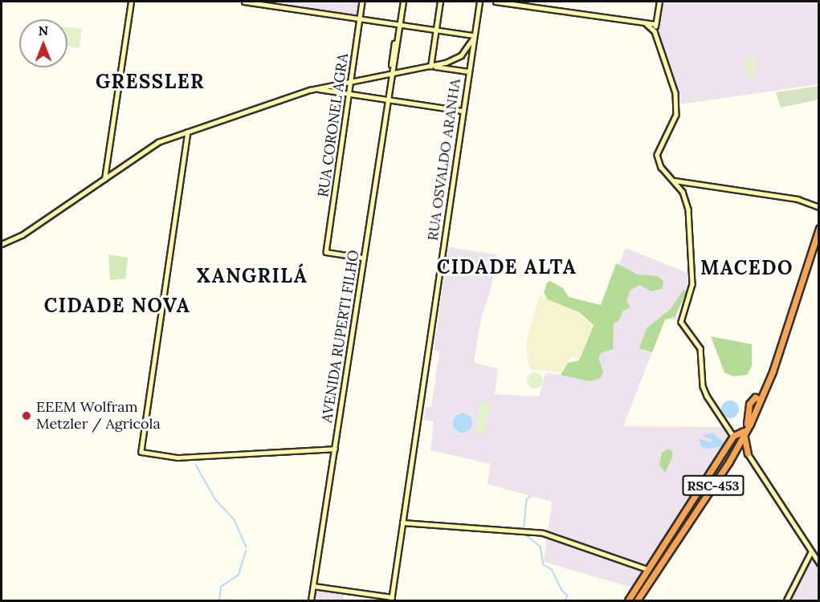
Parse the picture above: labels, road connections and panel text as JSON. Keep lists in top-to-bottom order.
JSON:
{
  "streets": {
    "highway": ["RSC-453"],
    "main road": ["RUA CORONEL AGRA", "RUA OSVALDO ARANHA", "AVENIDA RUPERTI FILHO"]
  },
  "crossings": [
    ["RUA CORONEL AGRA", "AVENIDA RUPERTI FILHO"]
  ],
  "districts": [
    "GRESSLER",
    "CIDADE ALTA",
    "MACEDO",
    "XANGRILÁ",
    "CIDADE NOVA"
  ],
  "places": ["EEEM Wolfram Metzler / Agricola"],
  "north": "top"
}
